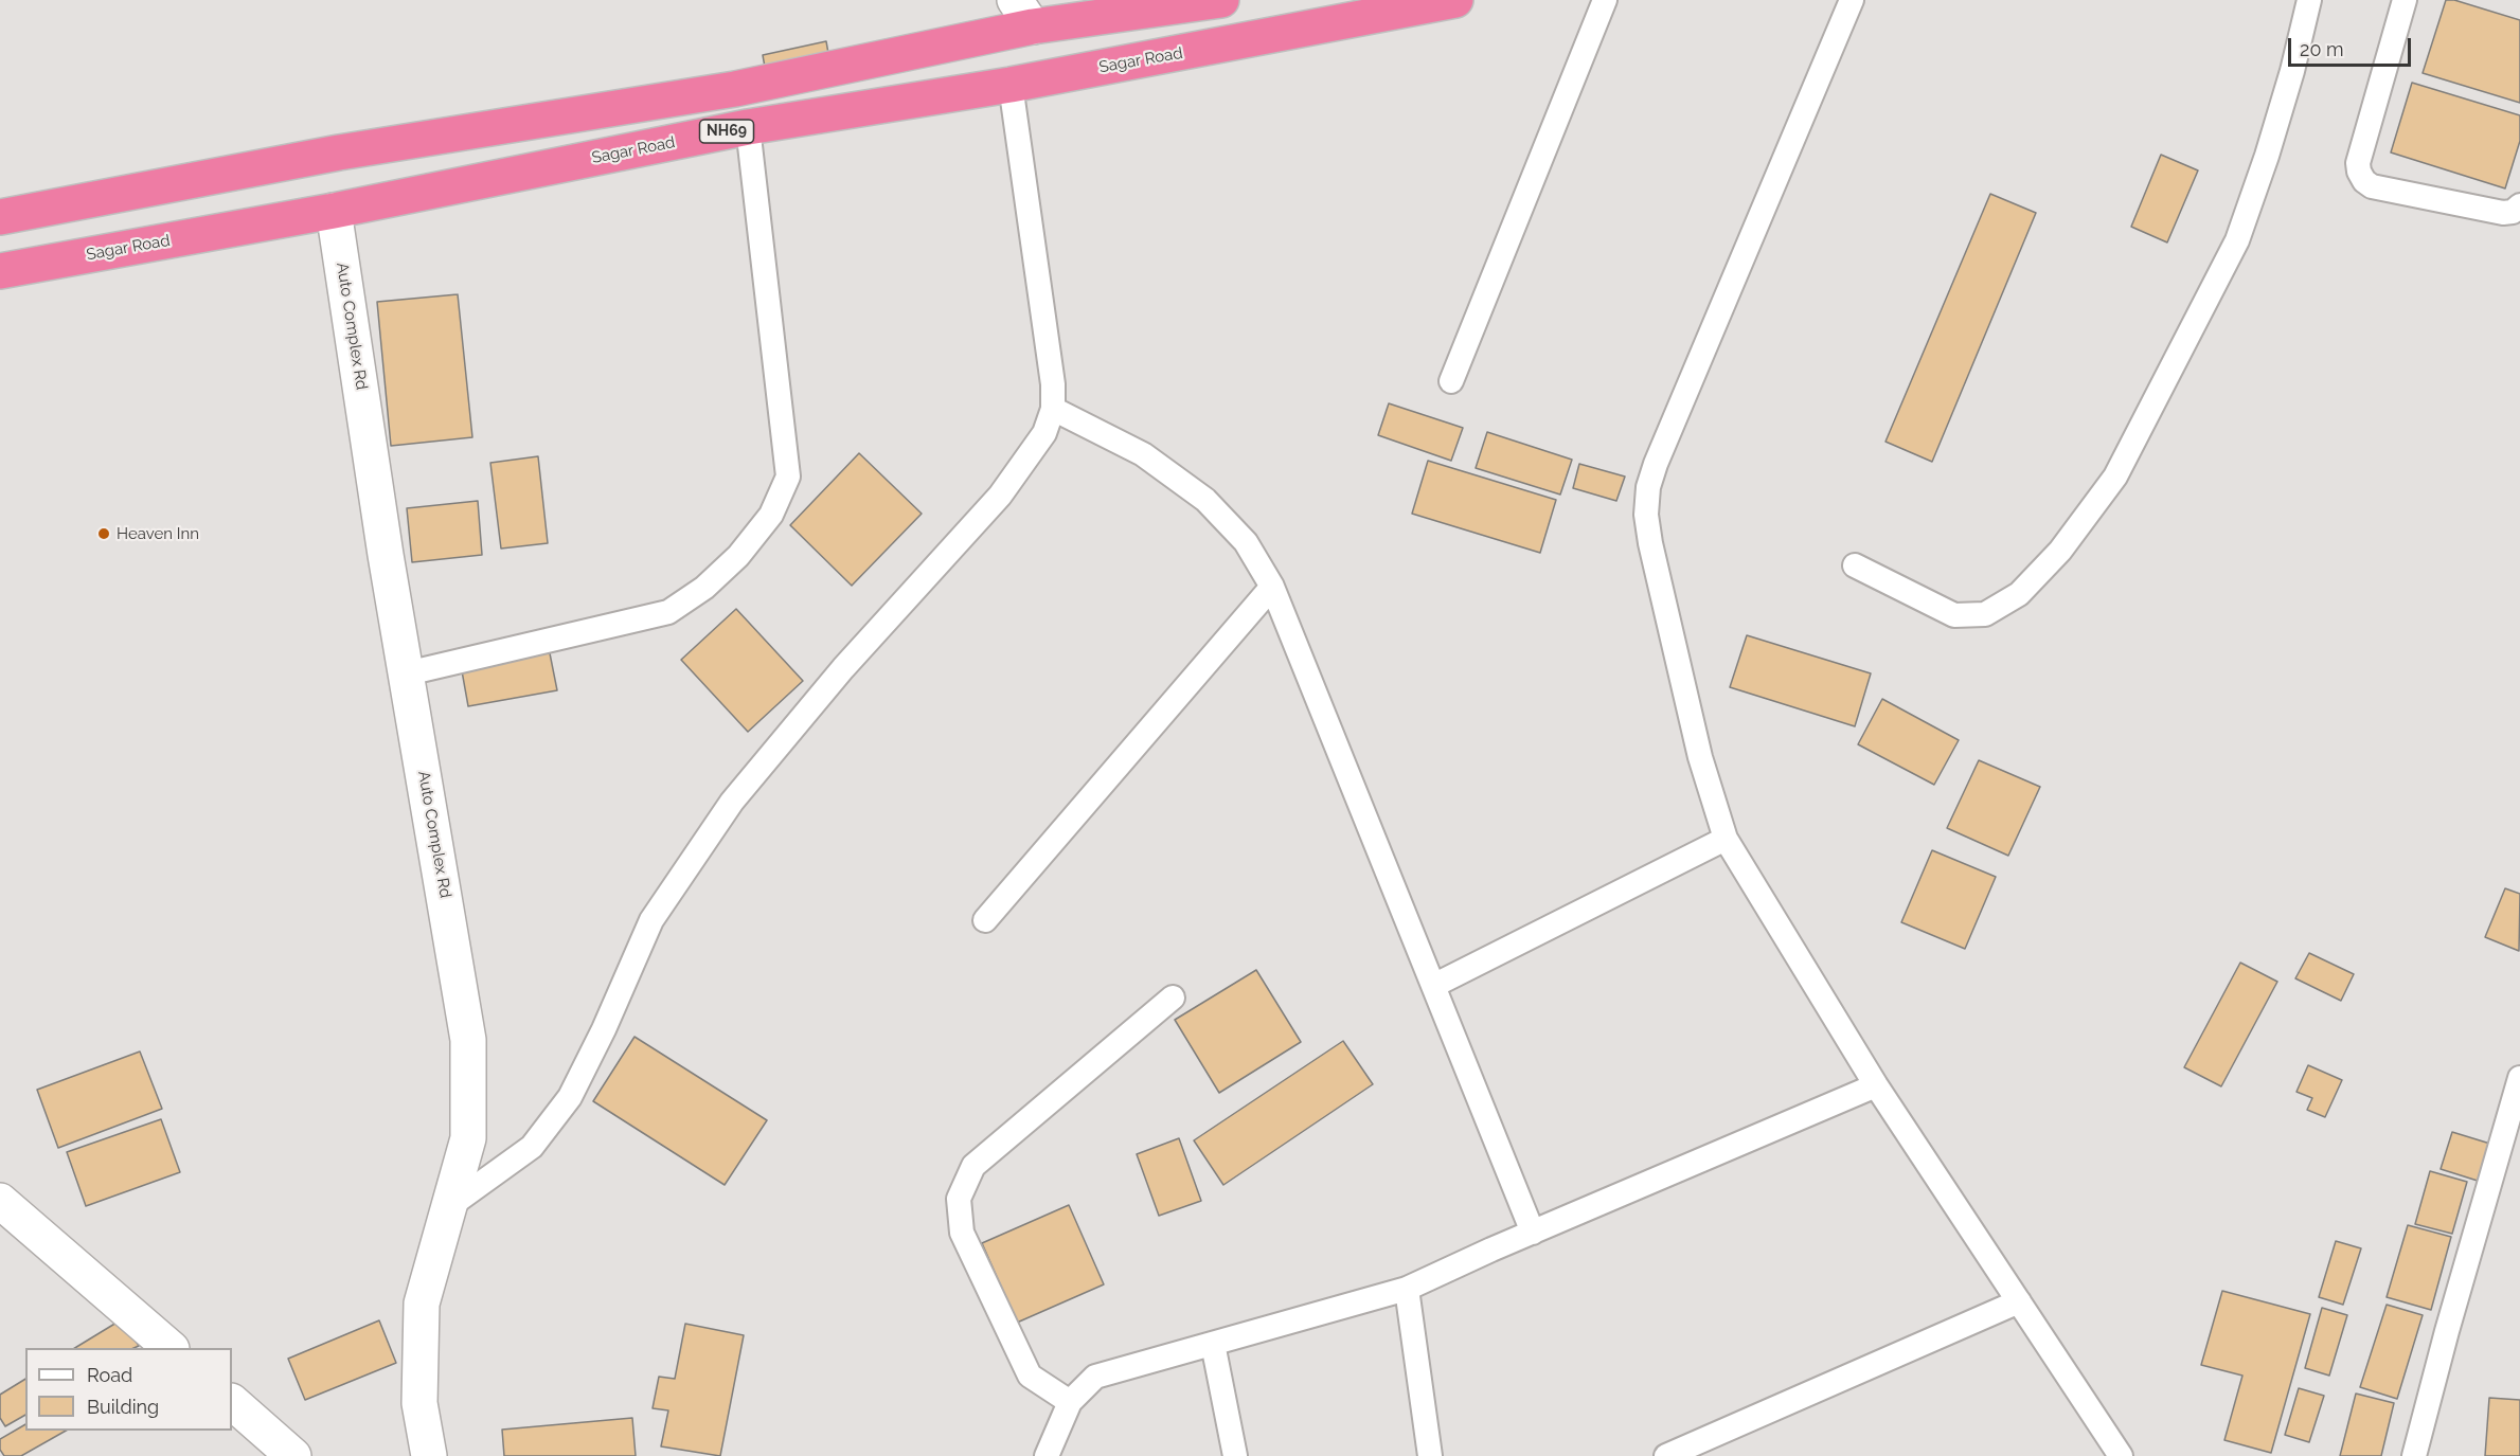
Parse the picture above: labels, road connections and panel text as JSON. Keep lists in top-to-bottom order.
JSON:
{
  "streets": {
    "highway": ["Sagar Road", "NH69"],
    "street": ["Auto Complex Rd"]
  },
  "crossings": [
    ["Sagar Road", "Auto Complex Rd"]
  ],
  "places": ["Heaven Inn"],
  "legend": ["Road", "Building"],
  "scale_bar": "20 m"
}
